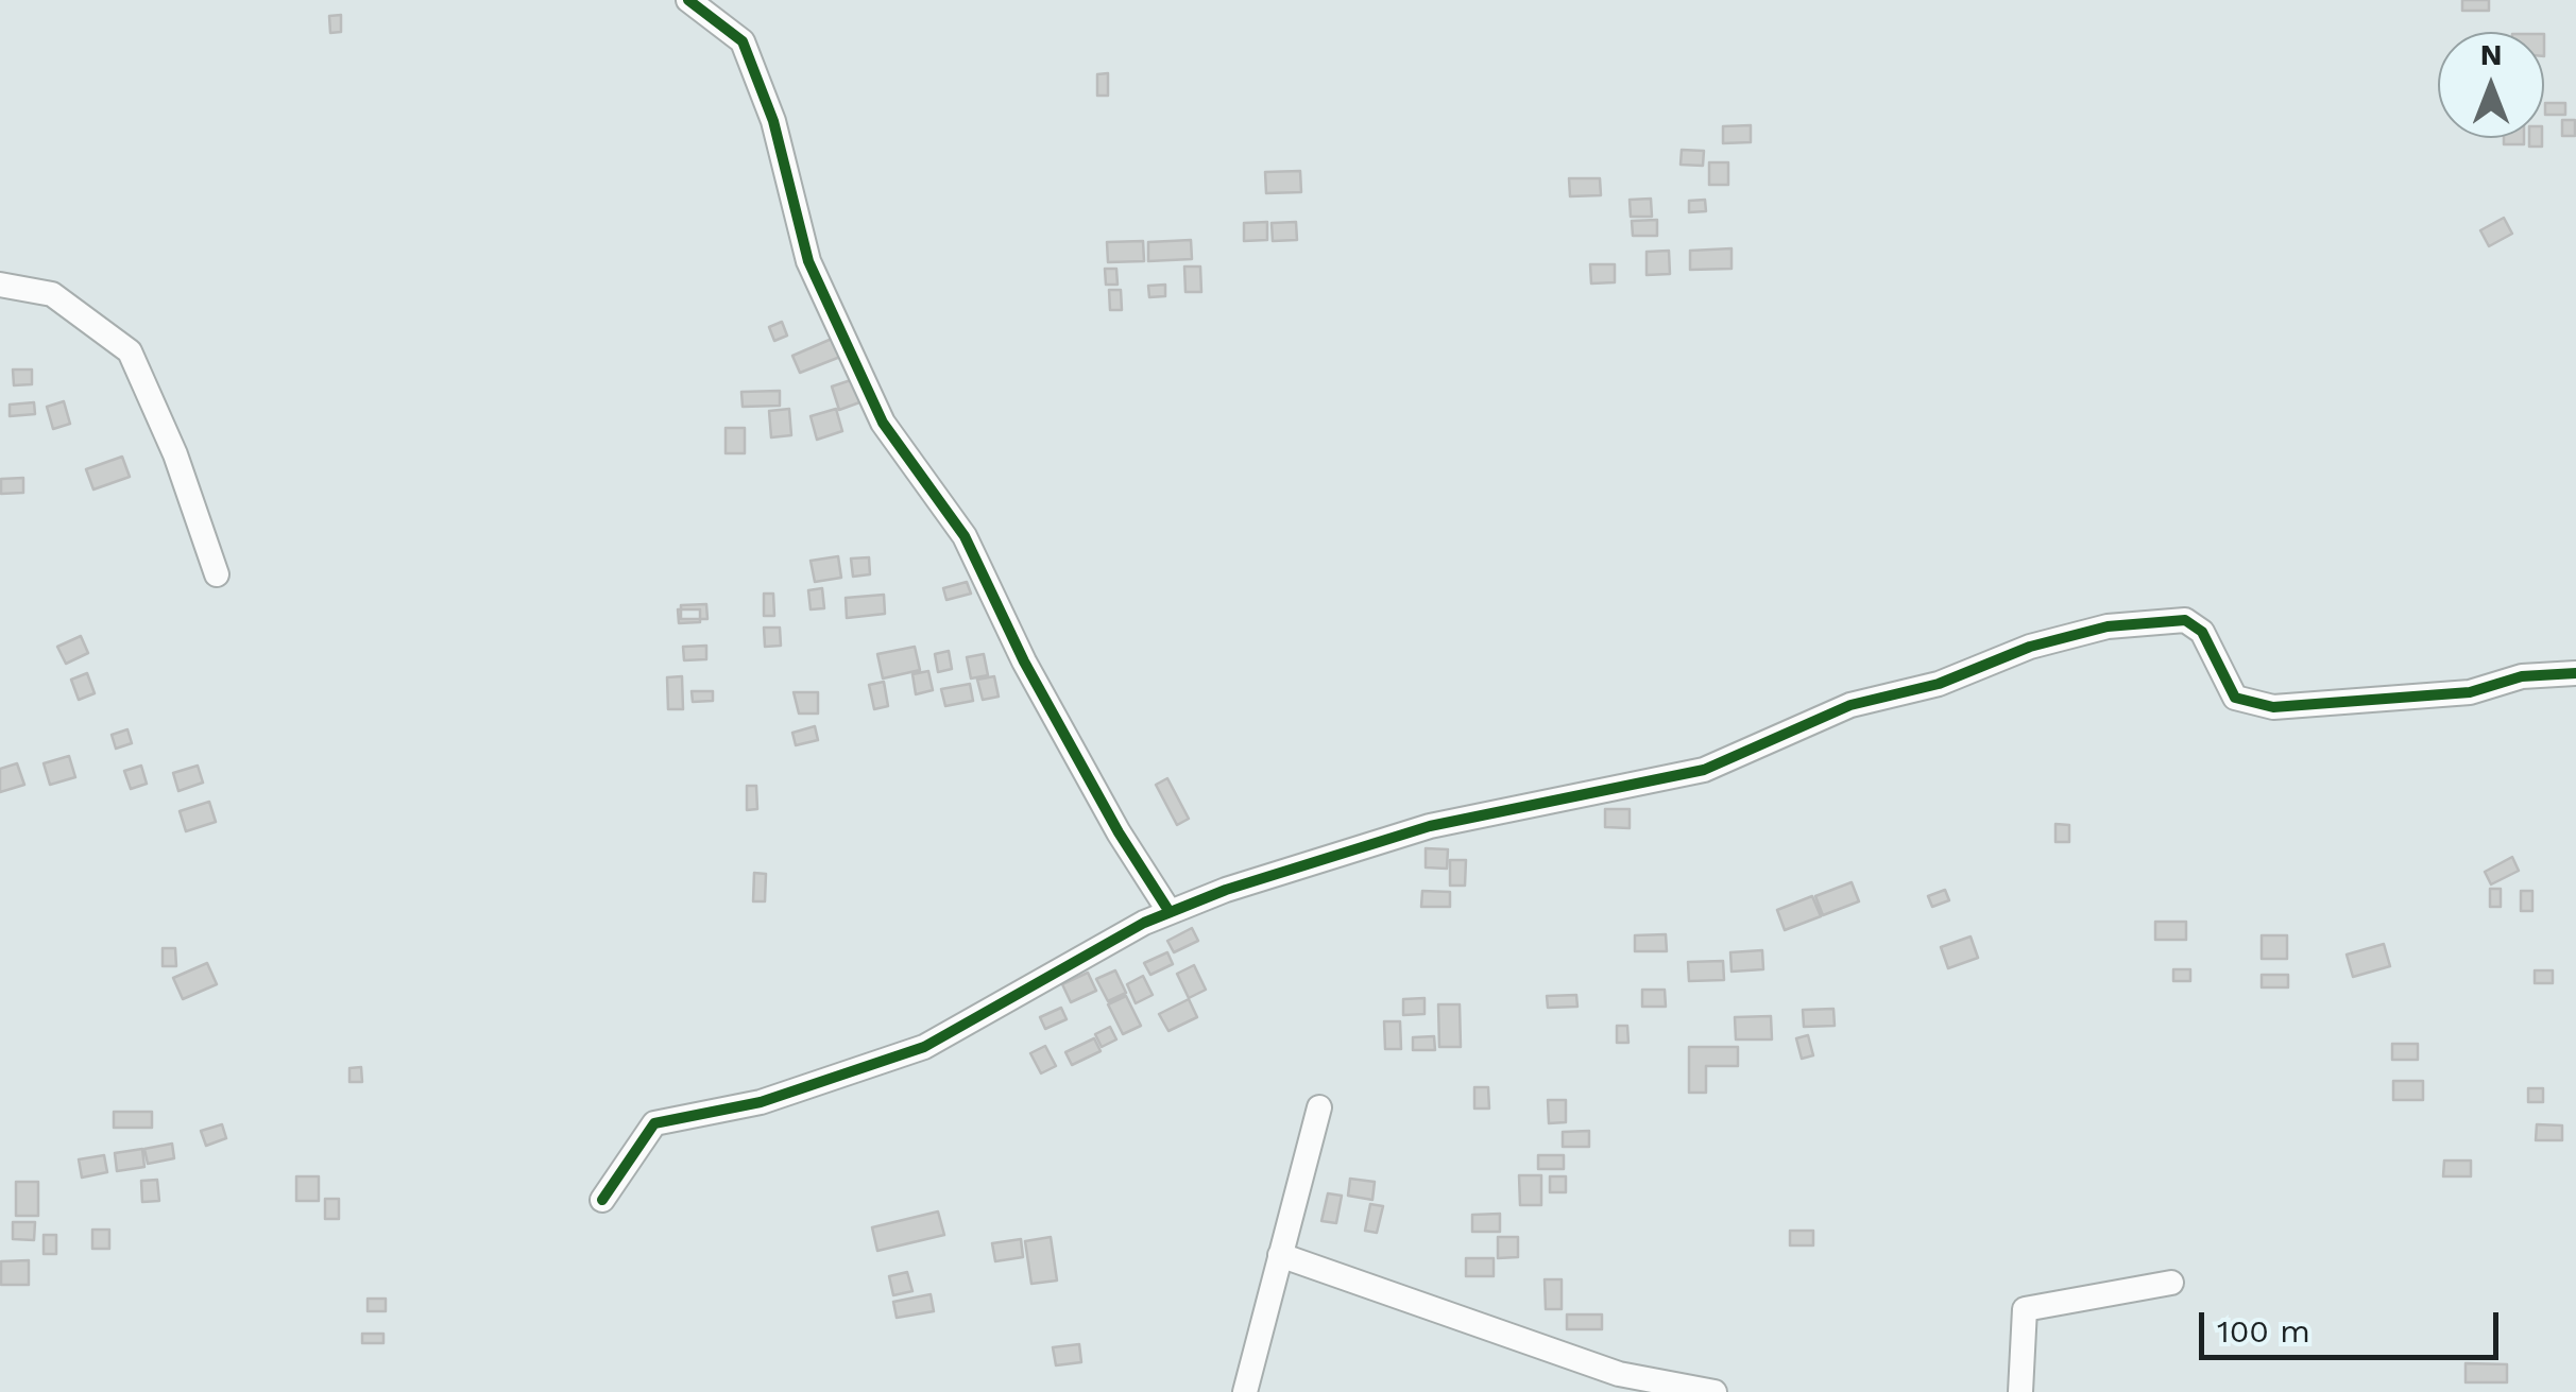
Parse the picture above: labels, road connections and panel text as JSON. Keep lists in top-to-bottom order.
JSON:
{
  "scale_bar": "100 m",
  "north": "top"
}
